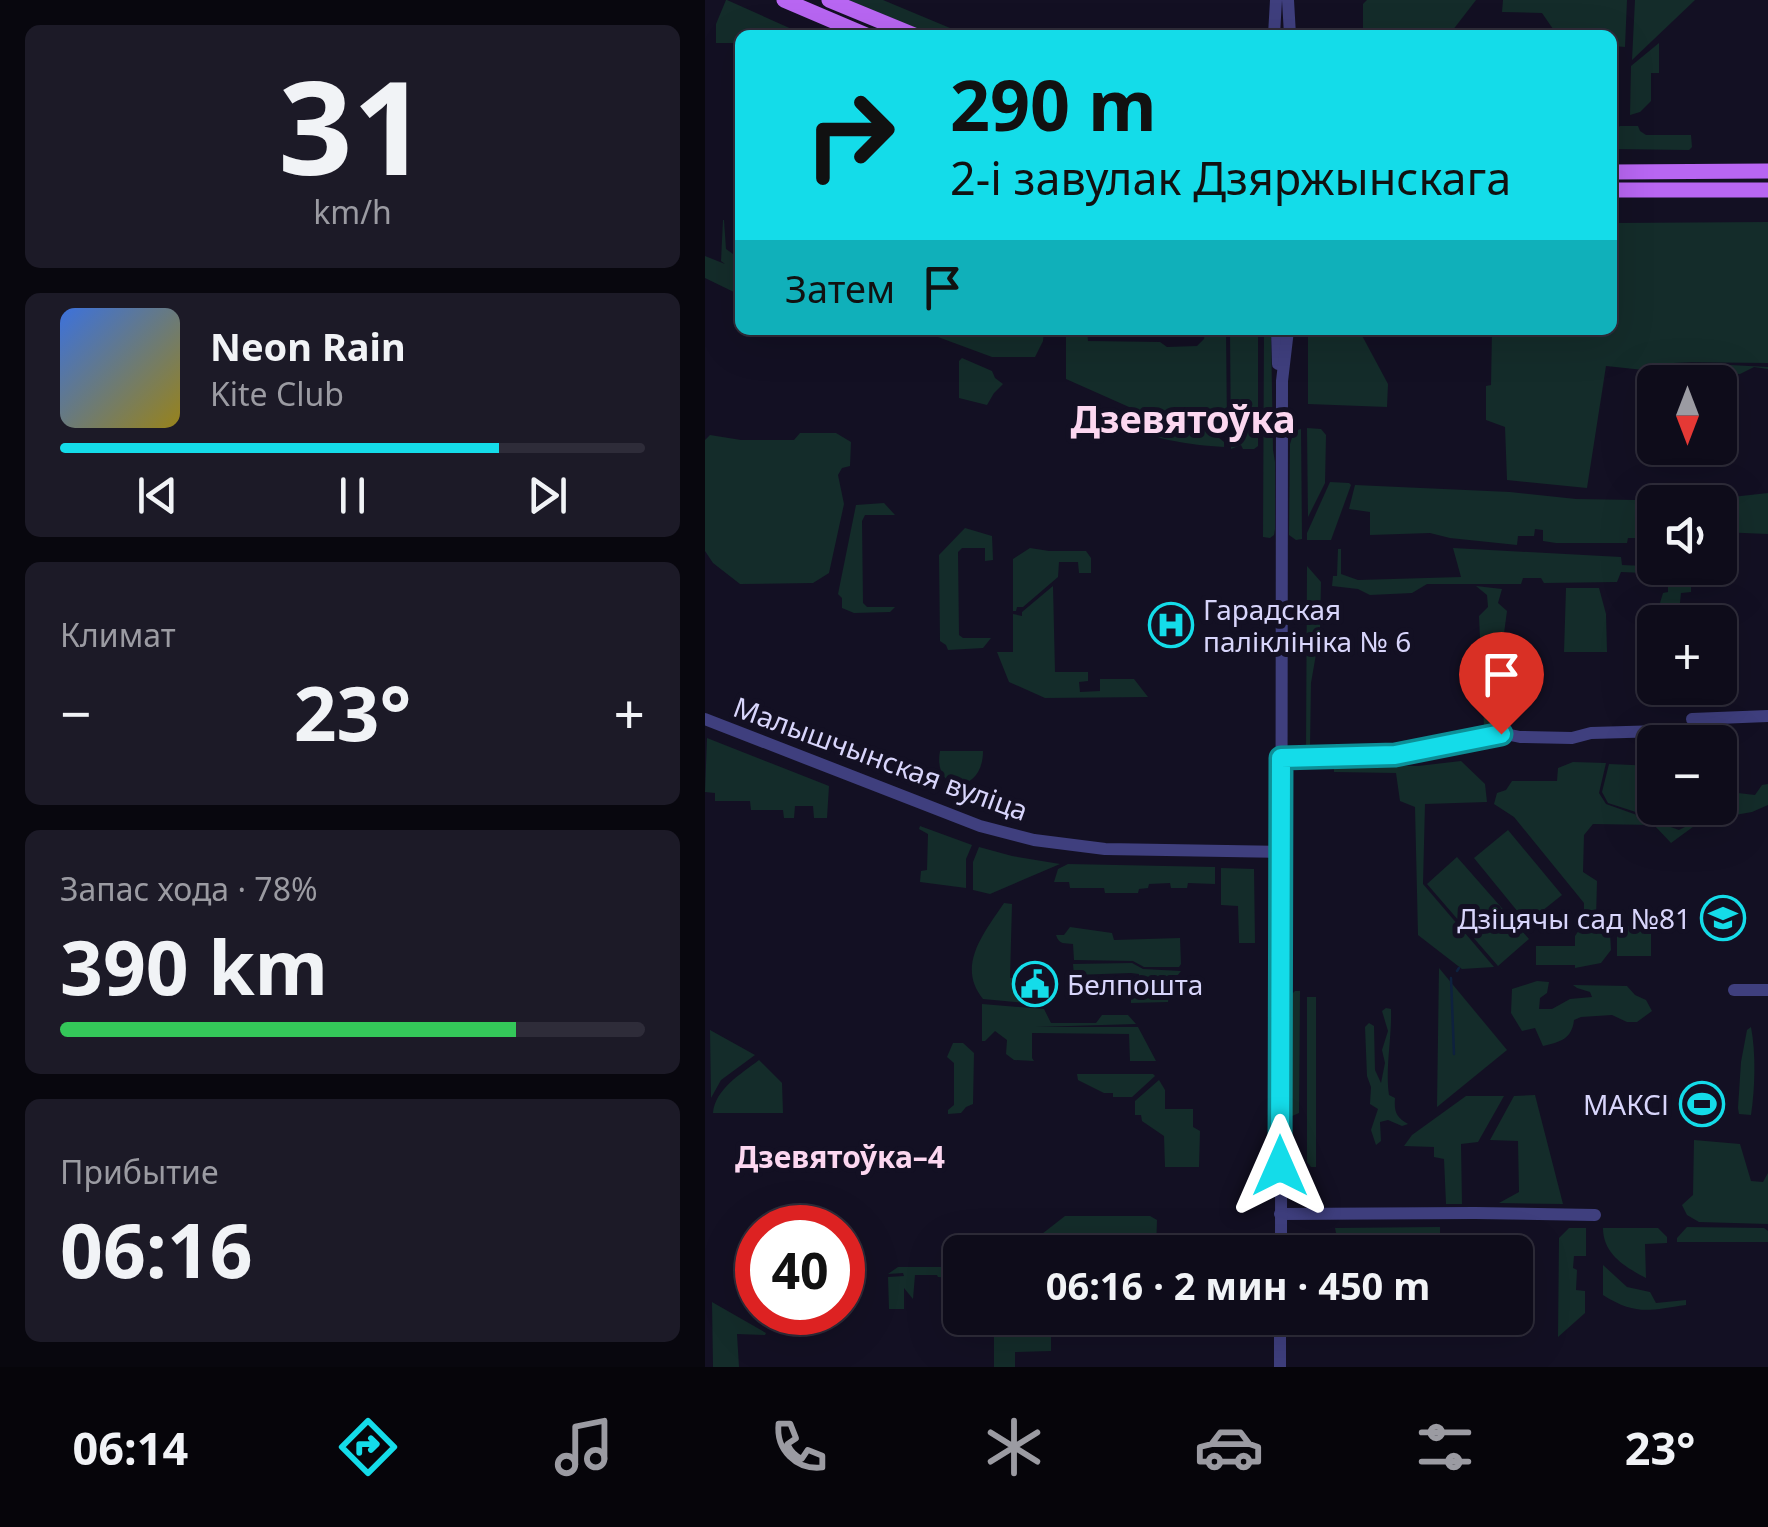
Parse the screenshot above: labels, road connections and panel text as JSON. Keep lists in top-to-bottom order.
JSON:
{
  "streets": {
    "street": ["Малышчынская вуліца"]
  },
  "districts": ["Дзевятоўка", "Дзевятоўка–4"],
  "places": {
    "hospital": ["Гарадская паліклініка № 6"],
    "school or university": ["Дзіцячы сад №81"],
    "public building": ["Белпошта"],
    "sports": ["МАКСІ"]
  },
  "north": "bottom",
  "page": {
    "tile": [
      ["31", "km/h"],
      "Климат",
      ["Запас хода · 78%", "390 km"],
      ["Прибытие", "06:16"]
    ],
    "turn": ["290 m", "2-і завулак Дзяржынскага"],
    "then": "Затем",
    "song": ["Neon Rain", "Kite Club"],
    "map_buttons": ["+", "−"],
    "heat": ["−", "23°", "+"],
    "limit": "40",
    "trip": "06:16 · 2 мин · 450 m",
    "tabs": ["06:14", "23°"]
  }
}
